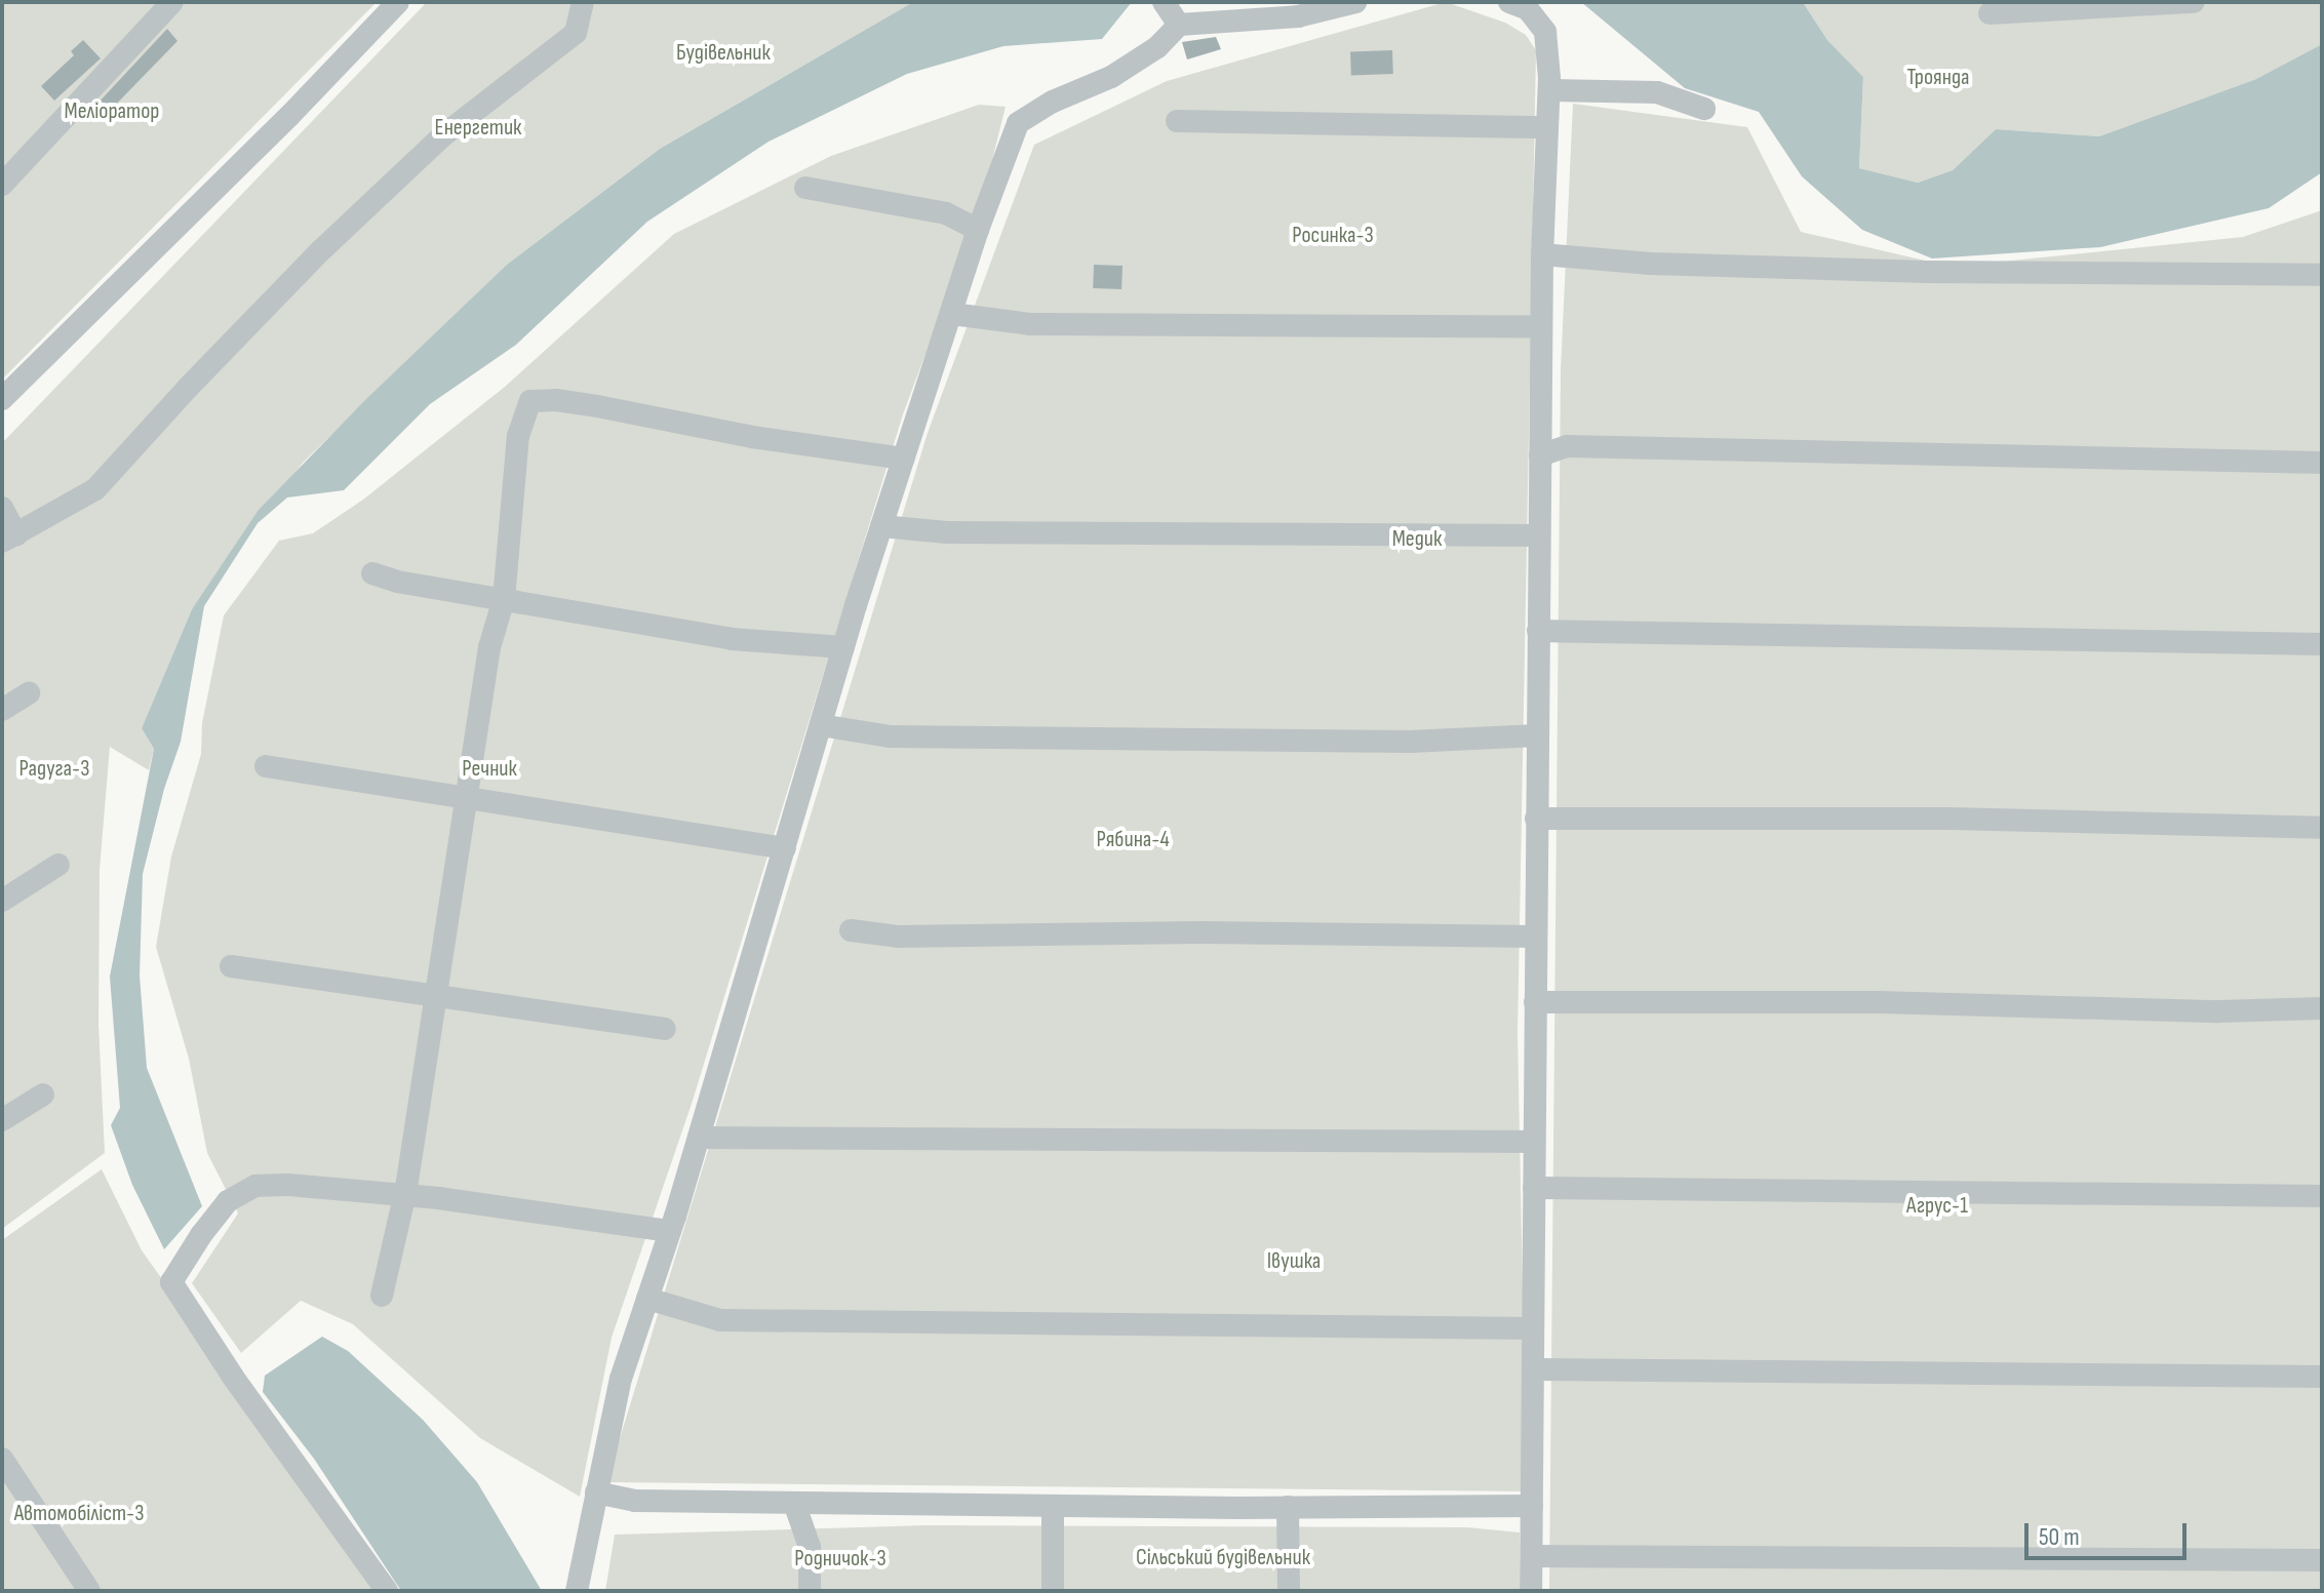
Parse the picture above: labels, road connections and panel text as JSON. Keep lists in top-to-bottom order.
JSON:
{
  "parks": [
    "Будівельник",
    "Троянда",
    "Меліоратор",
    "Енергетик",
    "Росинка-3",
    "Медик",
    "Радуга-3",
    "Речник",
    "Рябина-4",
    "Агрус-1",
    "Івушка",
    "Автомобіліст-3",
    "Сільський будівельник",
    "Родничок-3"
  ],
  "scale_bar": "50 m"
}
